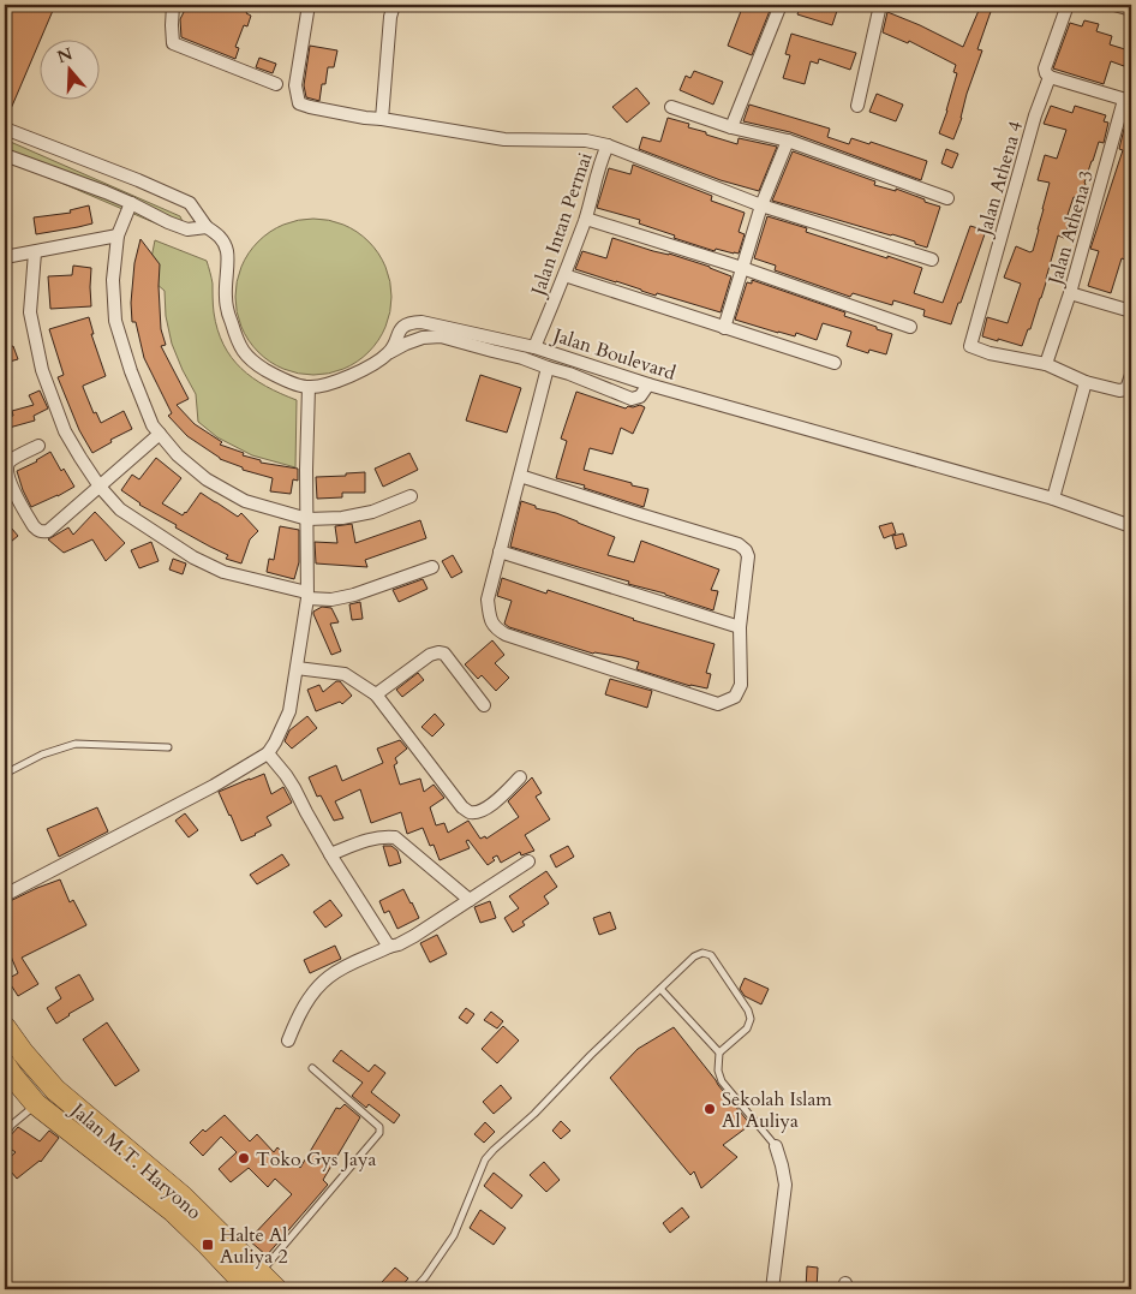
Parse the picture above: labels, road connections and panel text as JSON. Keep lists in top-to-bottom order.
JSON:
{
  "streets": {
    "highway": ["Jalan M.T. Haryono"],
    "street": [
      "Jalan Athena 4",
      "Jalan Intan Permai",
      "Jalan Athena 3",
      "Jalan Boulevard"
    ]
  },
  "crossings": [
    ["Jalan Athena 4", "Jalan Athena 3"],
    ["Jalan Intan Permai", "Jalan Boulevard"]
  ],
  "places": {
    "other": ["Sekolah Islam Al Auliya", "Toko Gys Jaya"],
    "transit": ["Halte Al Auliya 2"]
  },
  "north": "top"
}
